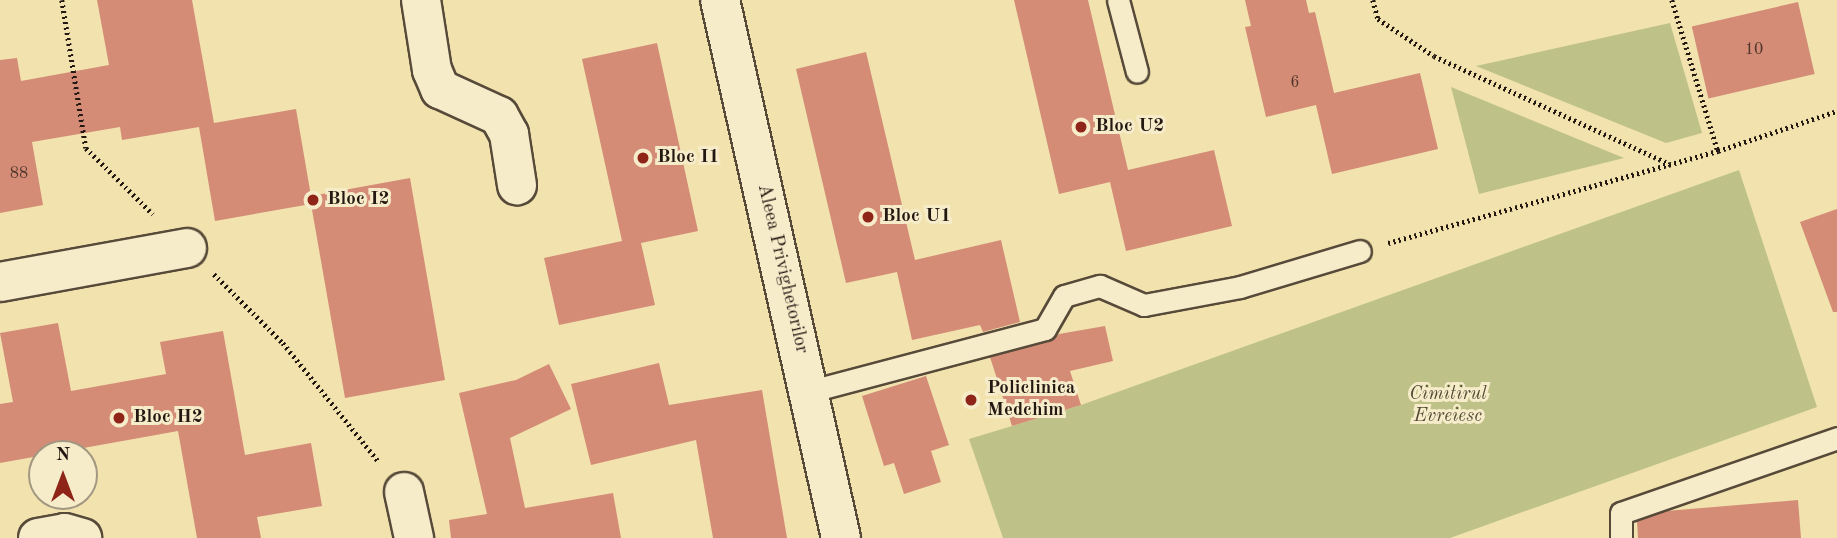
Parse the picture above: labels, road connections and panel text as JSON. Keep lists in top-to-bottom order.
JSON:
{
  "streets": {
    "street": ["Aleea Privighetorilor"]
  },
  "parks": ["Cimitirul Evreiesc"],
  "places": [
    "Bloc U2",
    "Bloc I1",
    "Bloc I2",
    "Bloc U1",
    "Policlinica Medchim",
    "Bloc H2"
  ],
  "house_numbers": ["10", "6", "88"],
  "north": "top"
}
